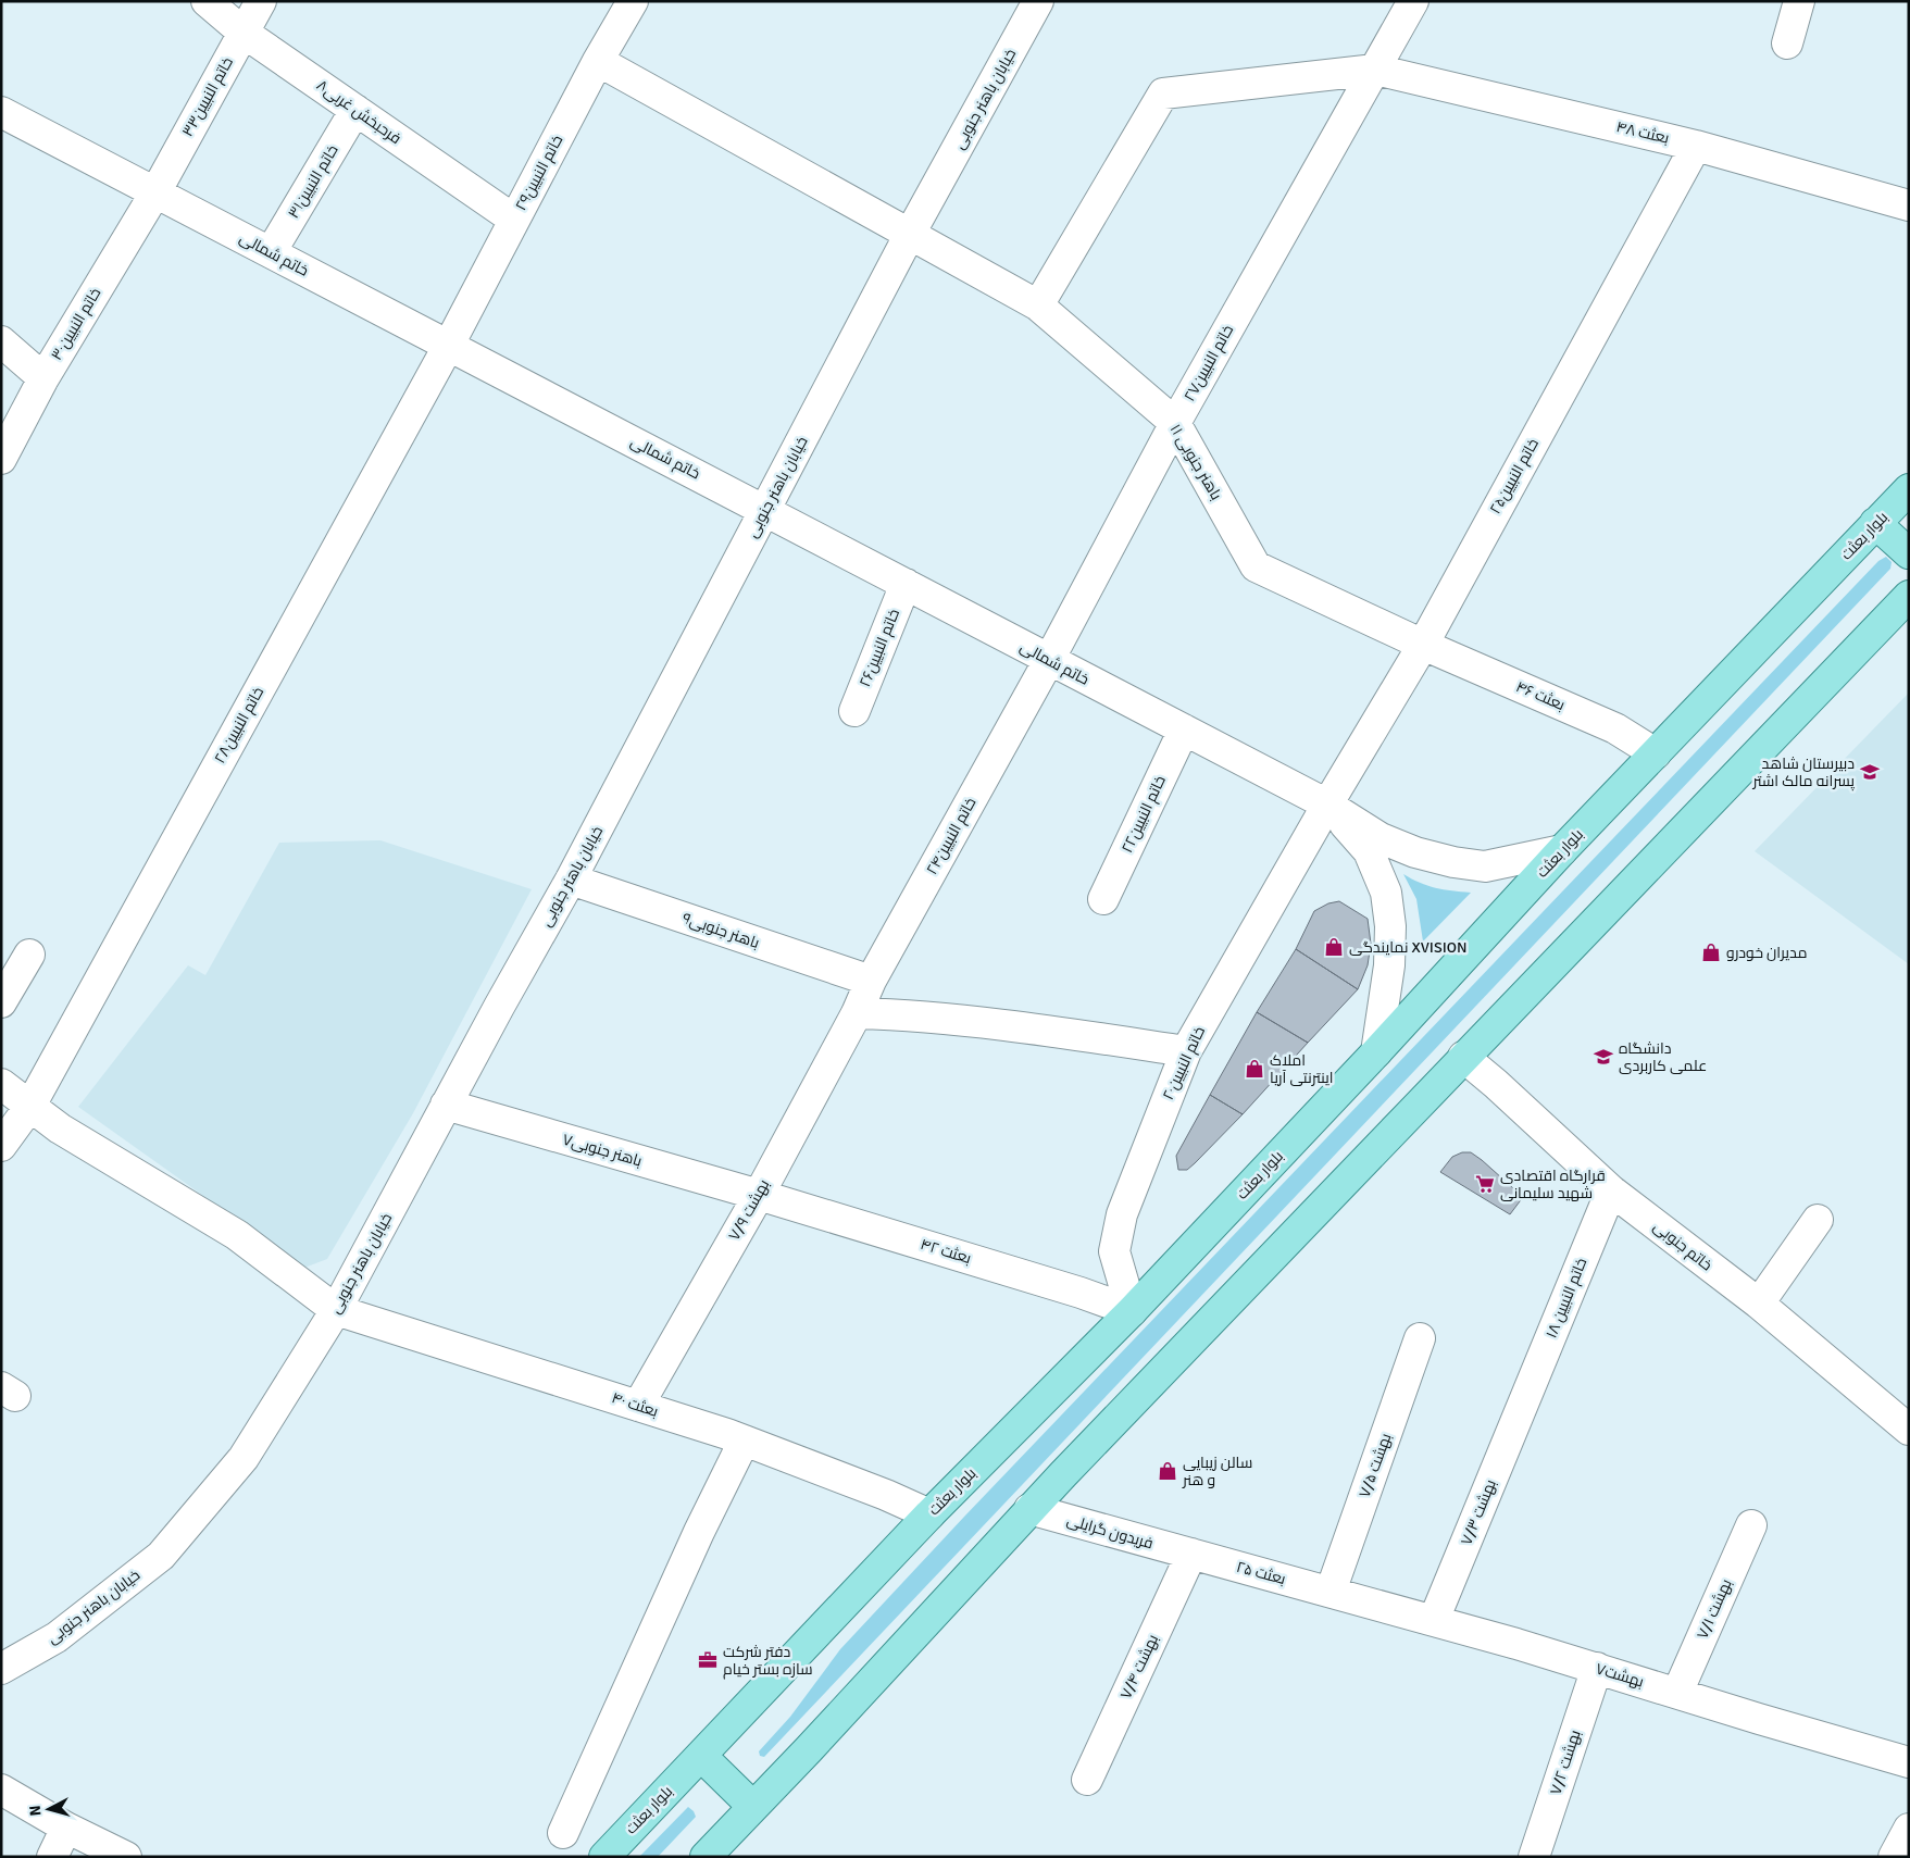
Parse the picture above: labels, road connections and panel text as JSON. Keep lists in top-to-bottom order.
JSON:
{
  "streets": {
    "main road": ["بلوار بعثت"],
    "street": [
      "خاتم النبیین۳۳",
      "خیابان باهنر جنوبی",
      "فرحبخش غربی۸",
      "بعثت ۴۸",
      "خاتم النبیین۲۹",
      "خاتم النبیین۳۱",
      "خاتم شمالی",
      "خاتم النبیین۳۰",
      "خاتم النبیین۲۷",
      "باهنر جنوبی ۱۱",
      "خاتم النبیین۲۵",
      "خاتم النبیین۲۶",
      "بعثت ۴۶",
      "خاتم النبیین۲۸",
      "خاتم النبیین۲۲",
      "خاتم النبیین۲۴",
      "باهنر جنوبی۹",
      "خاتم النبیین۲۰",
      "باهنر جنوبی۷",
      "بهشت ۷/۹",
      "خاتم جنوبی",
      "بعثت ۴۲",
      "خاتم النبیین ۱۸",
      "بعثت ۴۰",
      "بهشت ۷/۵",
      "بهشت ۷/۳",
      "فریدون گرایلی",
      "بعثت ۲۵",
      "بهشت ۷/۱",
      "بهشت ۷/۴",
      "بهشت۷",
      "بهشت ۷/۲"
    ]
  },
  "crossings": [
    ["خاتم النبیین۳۳", "فرحبخش غربی۸"],
    ["خاتم النبیین۳۳", "خاتم شمالی"],
    ["خاتم النبیین۳۳", "خاتم النبیین۳۰"],
    ["خیابان باهنر جنوبی", "خاتم شمالی"],
    ["خیابان باهنر جنوبی", "باهنر جنوبی ۱۱"],
    ["خیابان باهنر جنوبی", "باهنر جنوبی۹"],
    ["خیابان باهنر جنوبی", "باهنر جنوبی۷"],
    ["خیابان باهنر جنوبی", "بعثت ۴۰"],
    ["فرحبخش غربی۸", "خاتم النبیین۲۹"],
    ["فرحبخش غربی۸", "خاتم النبیین۳۱"],
    ["بعثت ۴۸", "خاتم النبیین۲۷"],
    ["بعثت ۴۸", "باهنر جنوبی ۱۱"],
    ["بعثت ۴۸", "خاتم النبیین۲۵"],
    ["خاتم النبیین۲۹", "خاتم شمالی"],
    ["خاتم النبیین۲۹", "باهنر جنوبی ۱۱"],
    ["خاتم النبیین۲۹", "خاتم النبیین۲۸"],
    ["خاتم النبیین۳۱", "خاتم شمالی"],
    ["خاتم شمالی", "خاتم النبیین۳۰"],
    ["خاتم شمالی", "خاتم النبیین۲۷"],
    ["خاتم شمالی", "خاتم النبیین۲۵"],
    ["خاتم شمالی", "بلوار بعثت"],
    ["خاتم شمالی", "خاتم النبیین۲۶"],
    ["خاتم شمالی", "خاتم النبیین۲۸"],
    ["خاتم شمالی", "خاتم النبیین۲۲"],
    ["خاتم شمالی", "خاتم النبیین۲۴"],
    ["خاتم شمالی", "خاتم النبیین۲۰"],
    ["خاتم النبیین۲۷", "باهنر جنوبی ۱۱"],
    ["خاتم النبیین۲۷", "خاتم النبیین۲۴"],
    ["باهنر جنوبی ۱۱", "خاتم النبیین۲۵"],
    ["باهنر جنوبی ۱۱", "بعثت ۴۶"],
    ["خاتم النبیین۲۵", "بعثت ۴۶"],
    ["خاتم النبیین۲۵", "خاتم النبیین۲۰"],
    ["بلوار بعثت", "بعثت ۴۶"],
    ["بلوار بعثت", "خاتم النبیین۲۰"],
    ["بلوار بعثت", "بعثت ۴۲"],
    ["بلوار بعثت", "بعثت ۴۰"],
    ["خاتم النبیین۲۸", "بعثت ۴۰"],
    ["خاتم النبیین۲۴", "باهنر جنوبی۹"],
    ["خاتم النبیین۲۴", "بهشت ۷/۹"],
    ["خاتم النبیین۲۰", "بعثت ۴۲"],
    ["باهنر جنوبی۷", "بهشت ۷/۹"],
    ["باهنر جنوبی۷", "بعثت ۴۲"],
    ["بهشت ۷/۹", "بعثت ۴۲"],
    ["بهشت ۷/۹", "بعثت ۴۰"],
    ["خاتم جنوبی", "خاتم النبیین ۱۸"],
    ["خاتم النبیین ۱۸", "بهشت ۷/۳"],
    ["بهشت ۷/۵", "بعثت ۲۵"],
    ["بهشت ۷/۵", "بهشت۷"],
    ["بهشت ۷/۳", "بهشت۷"],
    ["فریدون گرایلی", "بعثت ۲۵"],
    ["فریدون گرایلی", "بهشت ۷/۴"],
    ["بعثت ۲۵", "بهشت ۷/۴"],
    ["بعثت ۲۵", "بهشت۷"],
    ["بهشت ۷/۱", "بهشت۷"],
    ["بهشت۷", "بهشت ۷/۲"]
  ],
  "places": {
    "school or university": ["دبیرستان شاهد پسرانه مالک اشتر", "دانشگاه علمی کاربردی"],
    "shop": [
      "نمایندگی XVISION",
      "مدیران خودرو",
      "املاک اینترنتی آریا",
      "سالن زیبایی و هنر"
    ],
    "supermarket": ["قرارگاه اقتصادی شهید سلیمانی"],
    "office": ["دفتر شرکت سازه بستر خیام"]
  },
  "north": "left"
}
